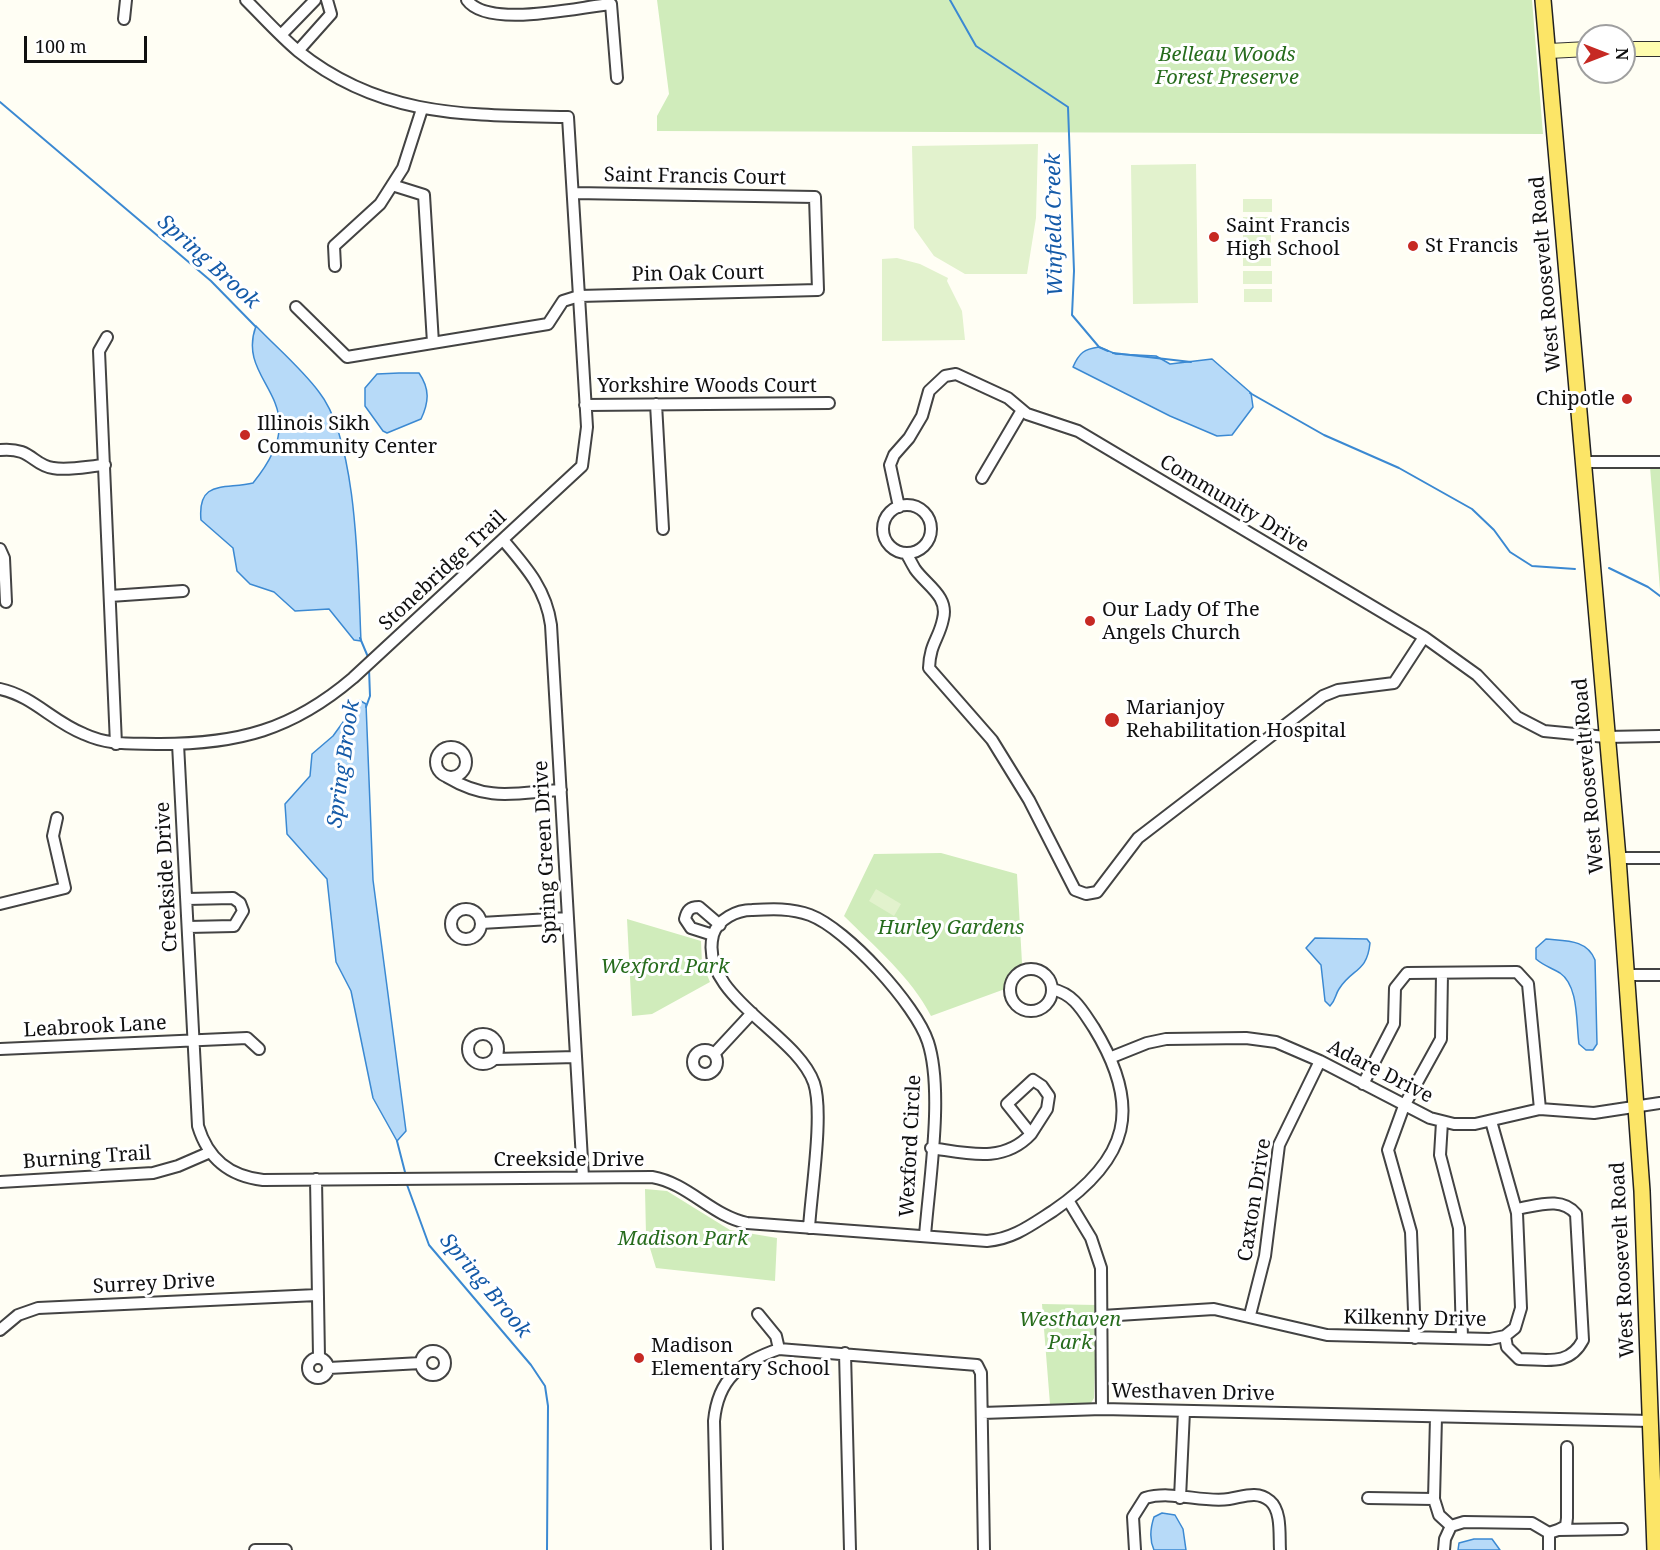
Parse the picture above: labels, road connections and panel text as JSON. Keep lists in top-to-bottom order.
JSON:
{
  "streets": {
    "main road": ["West Roosevelt Road"],
    "street": [
      "Saint Francis Court",
      "Pin Oak Court",
      "Yorkshire Woods Court",
      "Community Drive",
      "Stonebridge Trail",
      "Spring Green Drive",
      "Creekside Drive",
      "Leabrook Lane",
      "Adare Drive",
      "Wexford Circle",
      "Burning Trail",
      "Caxton Drive",
      "Surrey Drive",
      "Kilkenny Drive",
      "Westhaven Drive"
    ]
  },
  "crossings": [
    ["Saint Francis Court", "Pin Oak Court"],
    ["Saint Francis Court", "Stonebridge Trail"],
    ["Pin Oak Court", "Stonebridge Trail"],
    ["West Roosevelt Road", "Community Drive"],
    ["West Roosevelt Road", "Adare Drive"],
    ["West Roosevelt Road", "Westhaven Drive"],
    ["Yorkshire Woods Court", "Stonebridge Trail"],
    ["Stonebridge Trail", "Spring Green Drive"],
    ["Stonebridge Trail", "Creekside Drive"],
    ["Spring Green Drive", "Creekside Drive"],
    ["Creekside Drive", "Leabrook Lane"],
    ["Creekside Drive", "Adare Drive"],
    ["Creekside Drive", "Wexford Circle"],
    ["Creekside Drive", "Burning Trail"],
    ["Adare Drive", "Caxton Drive"],
    ["Adare Drive", "Kilkenny Drive"],
    ["Caxton Drive", "Kilkenny Drive"]
  ],
  "water": ["Winfield Creek", "Spring Brook"],
  "parks": [
    "Belleau Woods Forest Preserve",
    "Hurley Gardens",
    "Wexford Park",
    "Madison Park",
    "Westhaven Park"
  ],
  "places": [
    "Saint Francis High School",
    "St Francis",
    "Chipotle",
    "Illinois Sikh Community Center",
    "Our Lady Of The Angels Church",
    "Marianjoy Rehabilitation Hospital",
    "Madison Elementary School"
  ],
  "scale_bar": "100 m",
  "north": "right"
}
